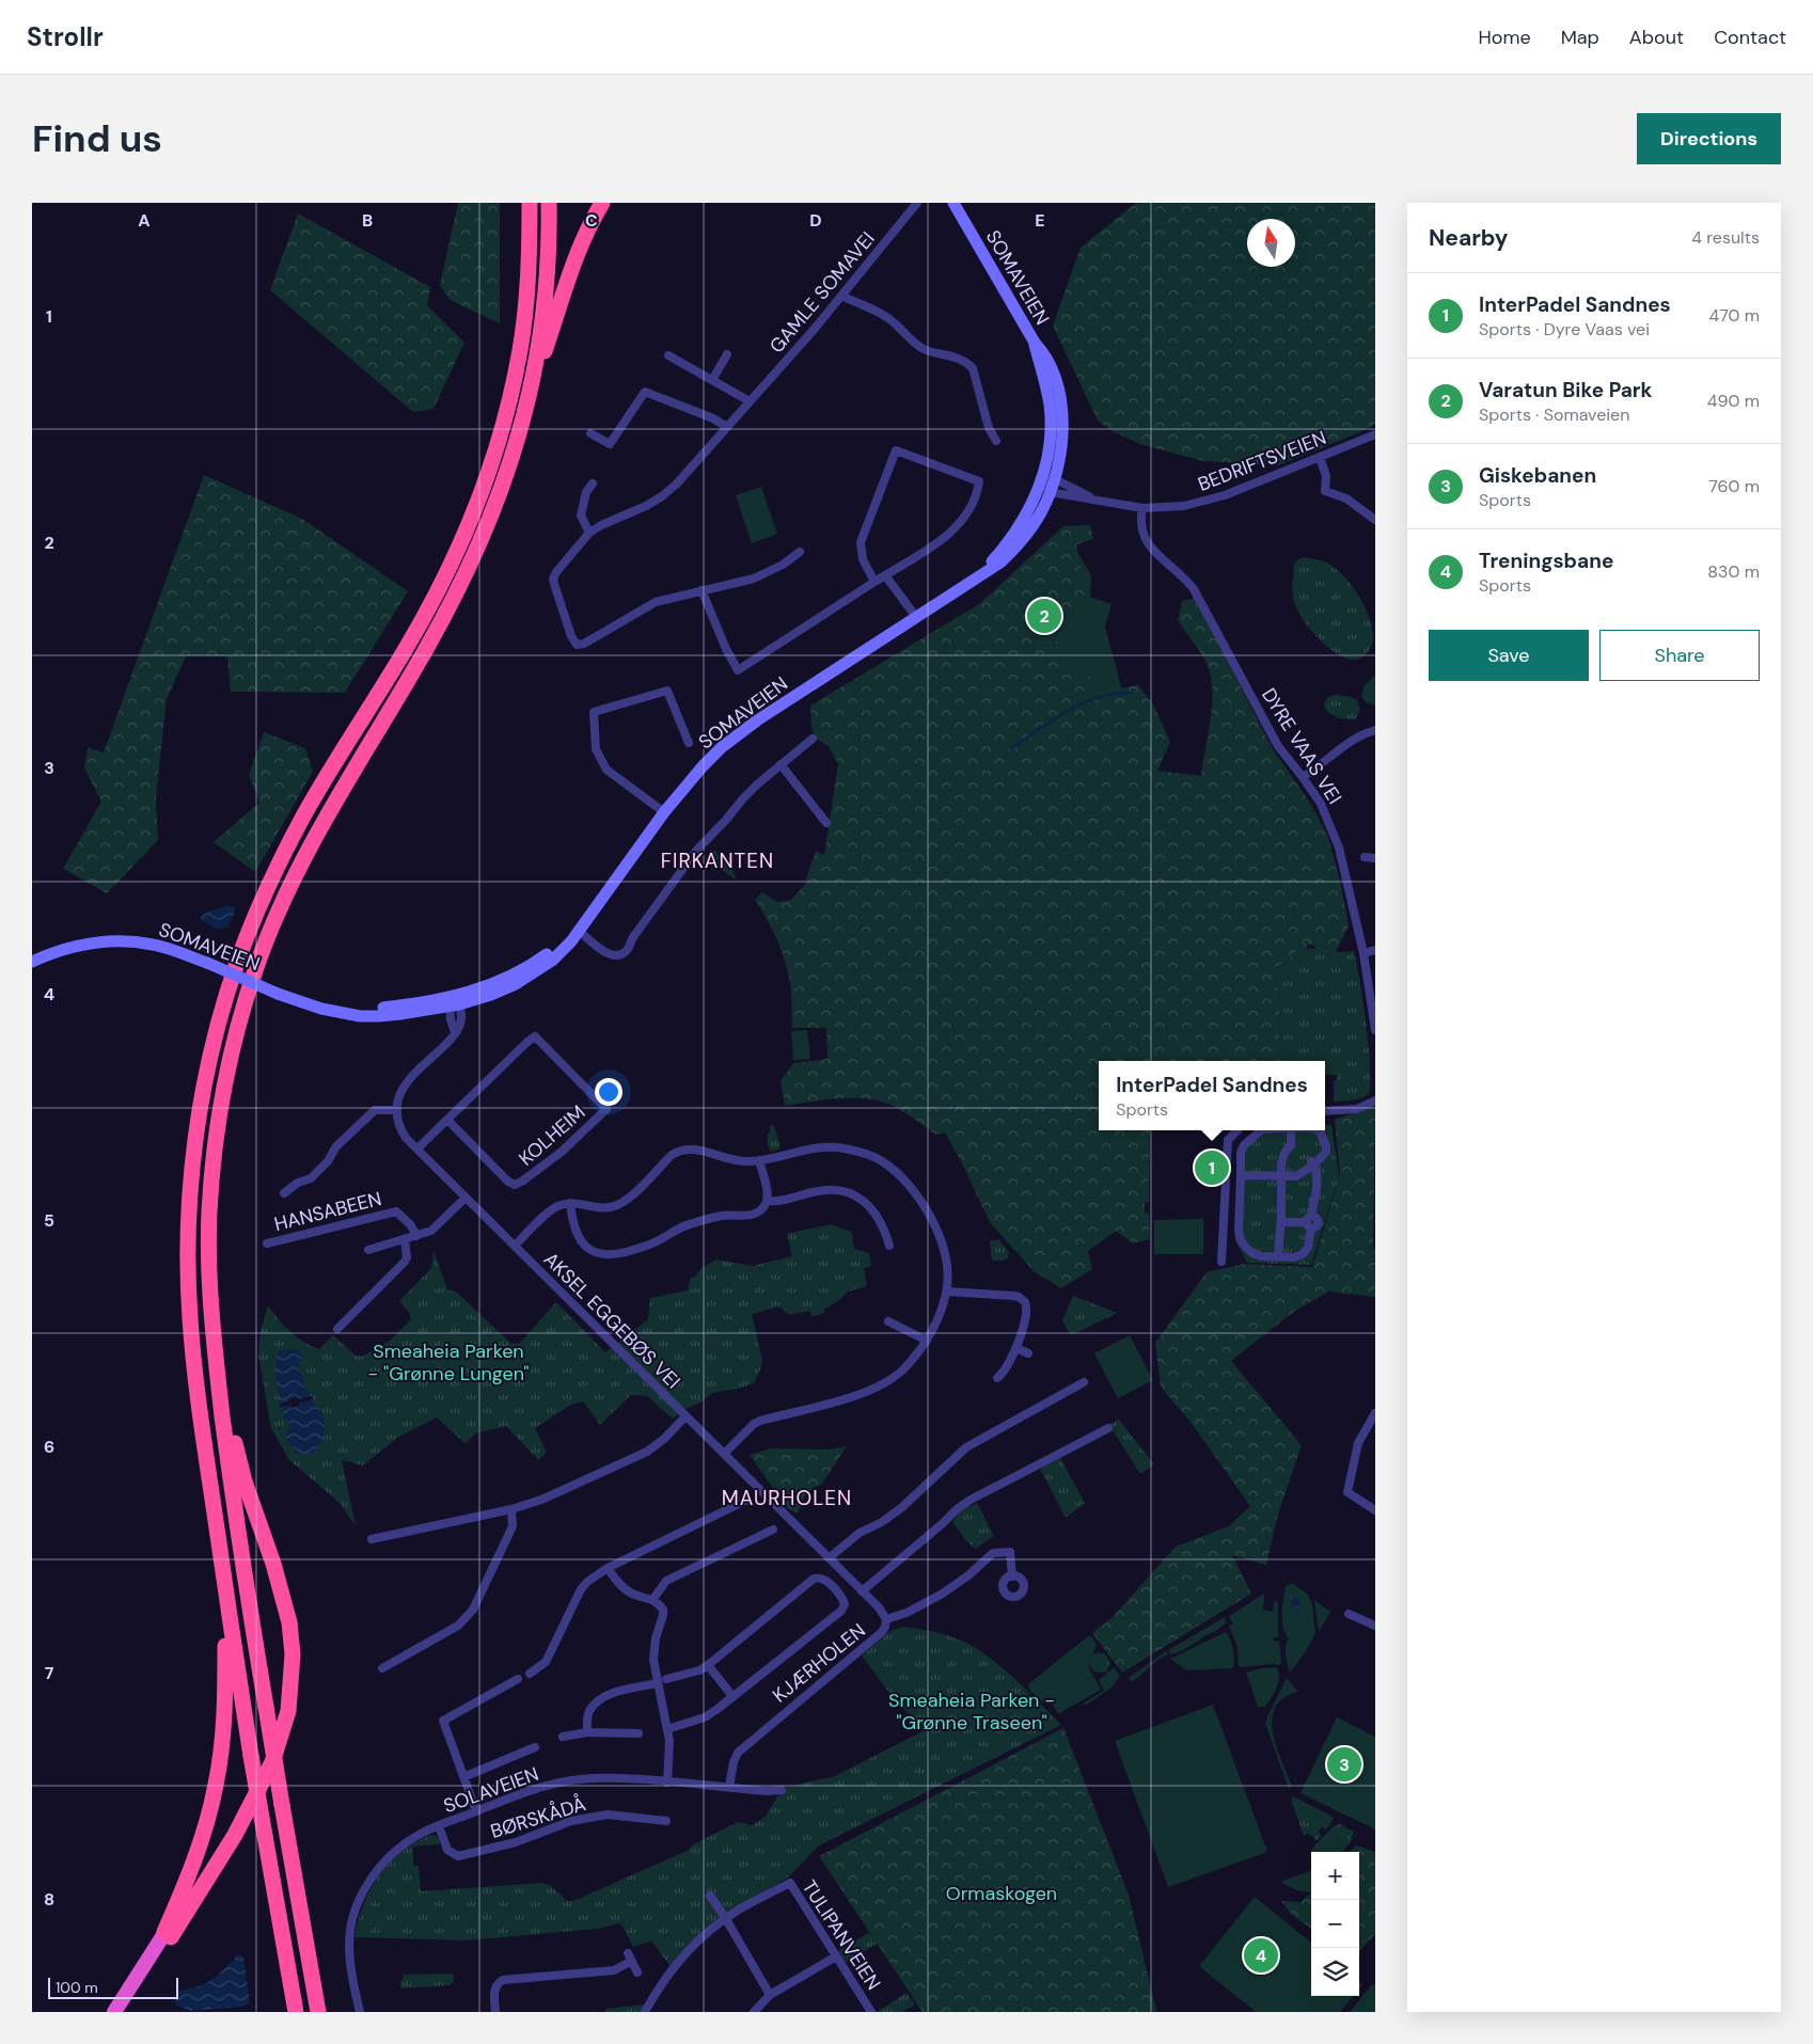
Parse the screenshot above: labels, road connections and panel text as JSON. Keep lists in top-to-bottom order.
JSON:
{
  "streets": {
    "main road": ["SOMAVEIEN"],
    "street": [
      "GAMLE SOMAVEI",
      "BEDRIFTSVEIEN",
      "DYRE VAAS VEI",
      "KOLHEIM",
      "HANSABEEN",
      "AKSEL EGGEBØS VEI",
      "KJÆRHOLEN",
      "SOLAVEIEN",
      "BØRSKÅDÅ",
      "TULIPANVEIEN"
    ]
  },
  "crossings": [
    ["SOMAVEIEN", "BEDRIFTSVEIEN"],
    ["BEDRIFTSVEIEN", "DYRE VAAS VEI"],
    ["KOLHEIM", "AKSEL EGGEBØS VEI"],
    ["AKSEL EGGEBØS VEI", "KJÆRHOLEN"],
    ["KJÆRHOLEN", "SOLAVEIEN"],
    ["SOLAVEIEN", "BØRSKÅDÅ"]
  ],
  "districts": ["FIRKANTEN", "MAURHOLEN"],
  "parks": ["Smeaheia Parken - \"Grønne Lungen\"", "Smeaheia Parken - \"Grønne Traseen\"", "Ormaskogen"],
  "scale_bar": "100 m",
  "north": "top",
  "page": {
    "header": "Strollr",
    "nav": [
      "Home",
      "Map",
      "About",
      "Contact"
    ],
    "buttons": [
      "Directions",
      ["Save", "Share"]
    ],
    "title": "Find us",
    "heading": ["Nearby", "4 results"],
    "list": [
      {
        "mark": "1",
        "name": "InterPadel Sandnes",
        "note": "Sports · Dyre Vaas vei",
        "value": "470 m"
      },
      {
        "mark": "2",
        "name": "Varatun Bike Park",
        "note": "Sports · Somaveien",
        "value": "490 m"
      },
      {
        "mark": "3",
        "name": "Giskebanen",
        "note": "Sports",
        "value": "760 m"
      },
      {
        "mark": "4",
        "name": "Treningsbane",
        "note": "Sports",
        "value": "830 m"
      }
    ],
    "pins": [
      "2",
      "1",
      "3",
      "4"
    ],
    "popup": ["InterPadel Sandnes", "Sports"],
    "map_buttons": ["+", "−"],
    "scale": "100 m"
  },
  "grid": {
    "columns": [
      "A",
      "B",
      "C",
      "D",
      "E"
    ],
    "rows": [
      "1",
      "2",
      "3",
      "4",
      "5",
      "6",
      "7",
      "8"
    ]
  }
}
